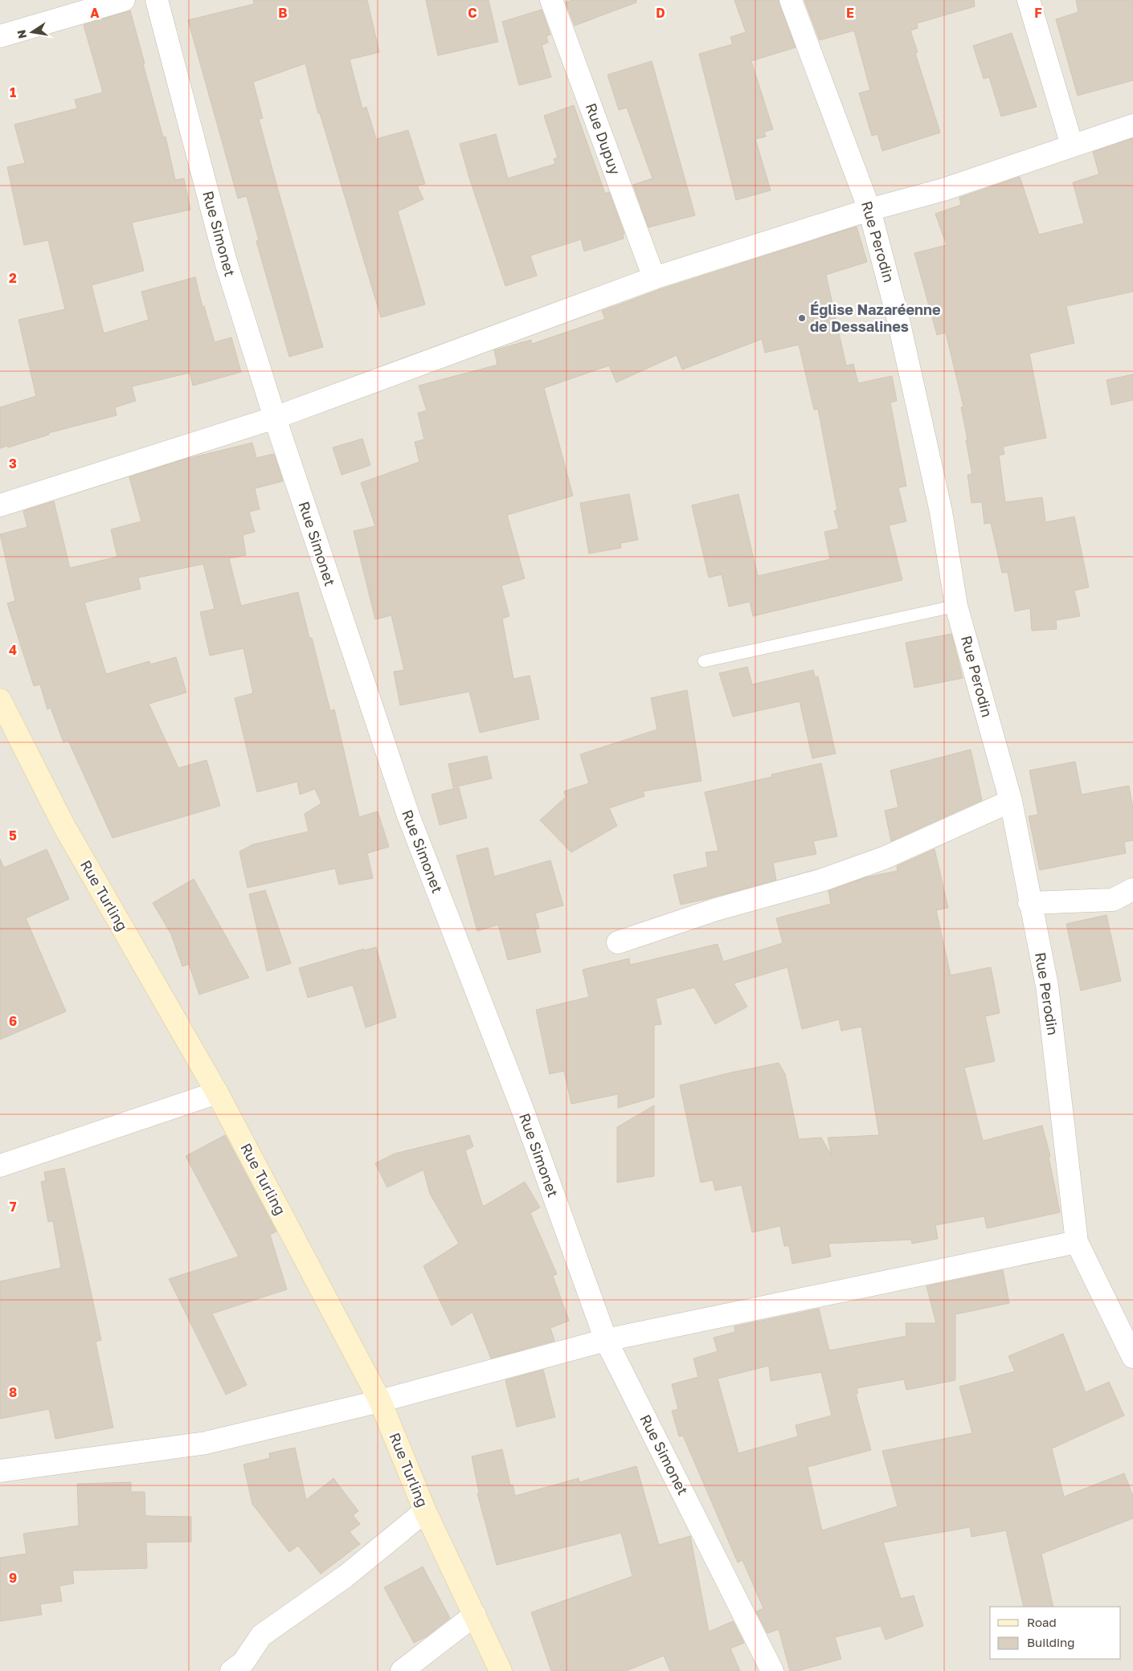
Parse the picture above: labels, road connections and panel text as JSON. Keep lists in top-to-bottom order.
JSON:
{
  "streets": {
    "main road": ["Rue Turling"],
    "street": ["Rue Dupuy", "Rue Simonet", "Rue Perodin"]
  },
  "places": ["Église Nazaréenne de Dessalines"],
  "legend": ["Road", "Building"],
  "north": "left",
  "grid": {
    "columns": [
      "A",
      "B",
      "C",
      "D",
      "E",
      "F"
    ],
    "rows": [
      "1",
      "2",
      "3",
      "4",
      "5",
      "6",
      "7",
      "8",
      "9"
    ]
  }
}
